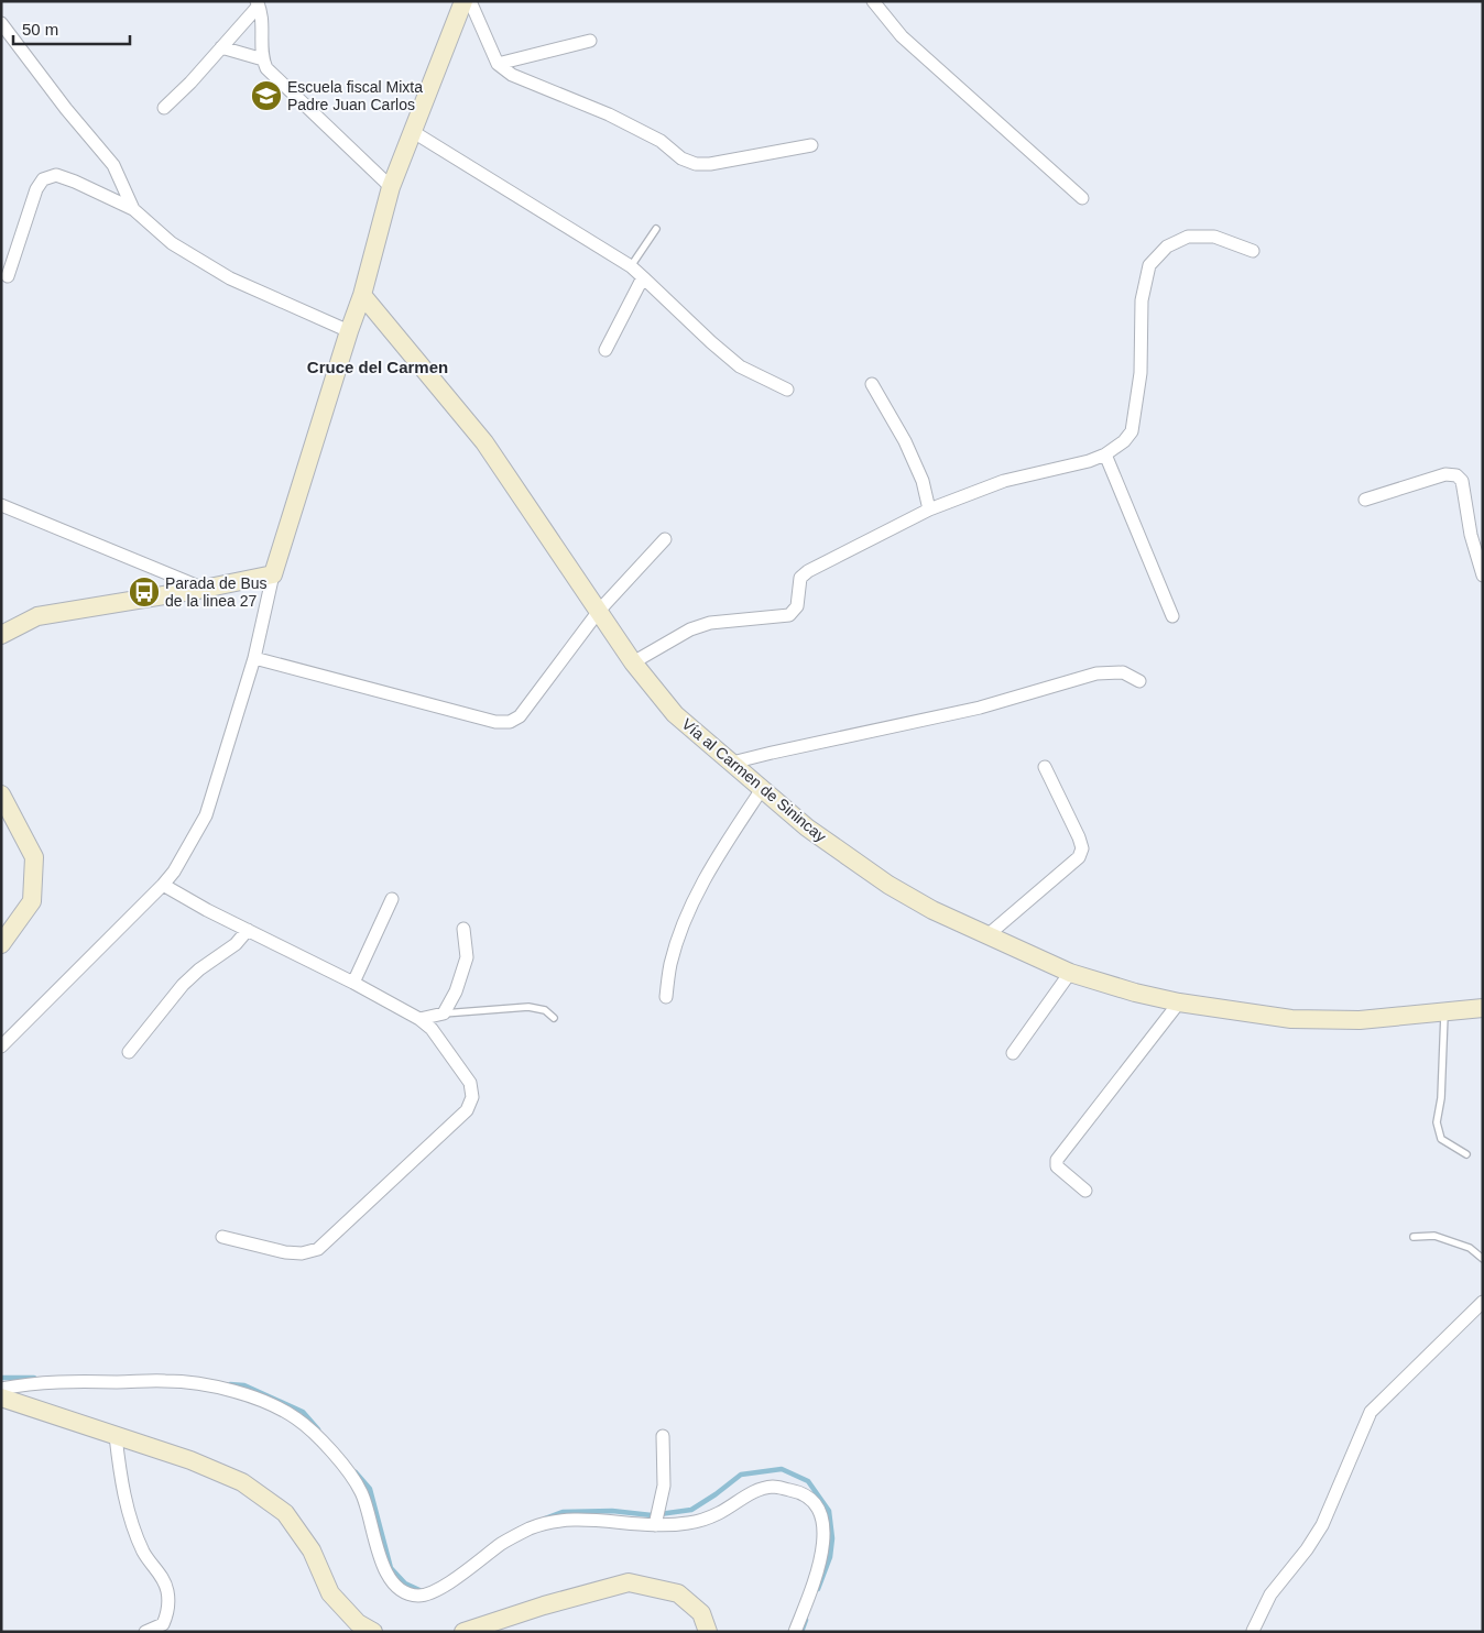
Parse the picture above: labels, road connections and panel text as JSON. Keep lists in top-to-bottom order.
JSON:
{
  "streets": {
    "street": ["Vía al Carmen de Sinincay"]
  },
  "districts": ["Cruce del Carmen"],
  "places": {
    "school or university": ["Escuela fiscal Mixta Padre Juan Carlos"],
    "bus stop": ["Parada de Bus de la linea 27"]
  },
  "scale_bar": "50 m"
}
